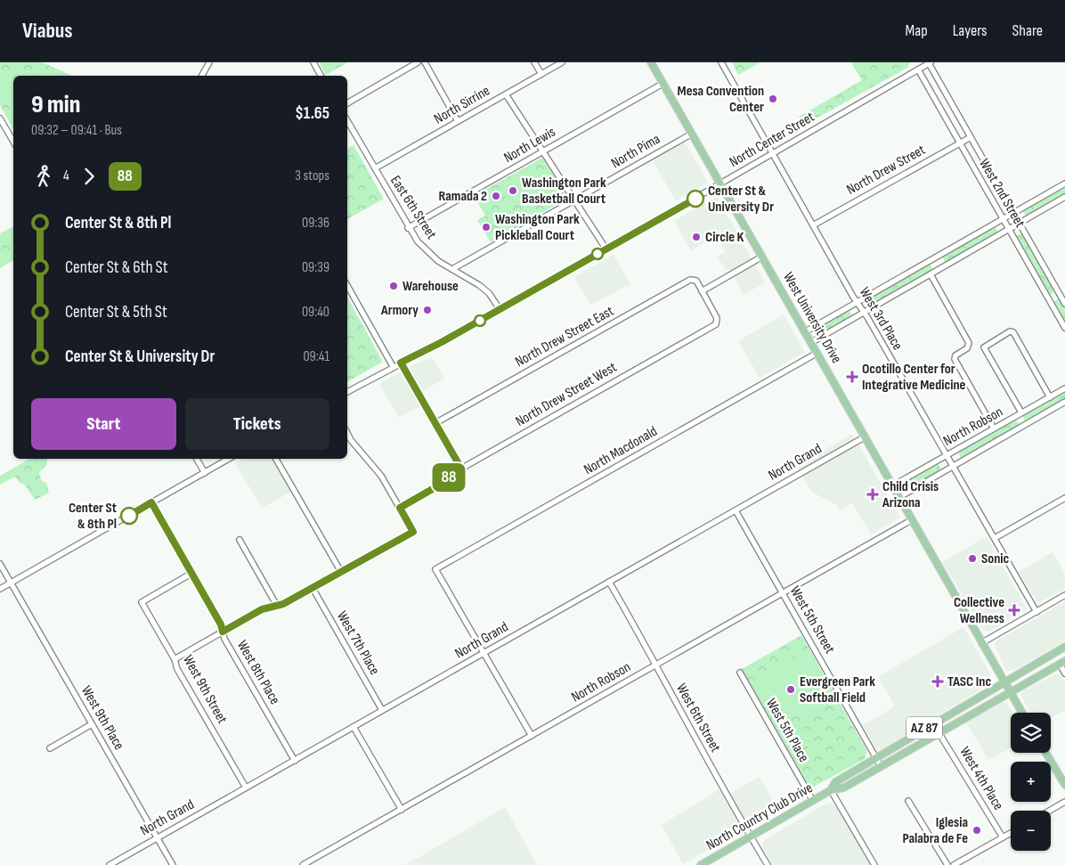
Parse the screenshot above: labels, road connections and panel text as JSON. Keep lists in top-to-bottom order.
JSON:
{
  "streets": {
    "main road": ["West University Drive", "AZ 87", "North Country Club Drive"],
    "street": [
      "North Sirrine",
      "North Center Street",
      "North Lewis",
      "North Pima",
      "North Drew Street",
      "West 2nd Street",
      "East 6th Street",
      "West 3rd Place",
      "North Drew Street East",
      "North Drew Street West",
      "North Robson",
      "North Macdonald",
      "North Grand",
      "West 5th Street",
      "West 7th Place",
      "West 8th Place",
      "West 9th Street",
      "West 9th Place",
      "West 6th Street",
      "West 5th Place",
      "West 4th Place"
    ]
  },
  "crossings": [
    ["North Sirrine", "East 6th Street"],
    ["North Center Street", "West 2nd Street"],
    ["North Center Street", "East 6th Street"],
    ["North Center Street", "West University Drive"],
    ["North Center Street", "West 3rd Place"],
    ["North Lewis", "East 6th Street"],
    ["North Lewis", "West University Drive"],
    ["North Pima", "East 6th Street"],
    ["North Pima", "West University Drive"],
    ["North Drew Street", "West 2nd Street"],
    ["North Drew Street", "West 3rd Place"],
    ["West University Drive", "North Robson"],
    ["West University Drive", "North Macdonald"],
    ["West University Drive", "North Grand"],
    ["West University Drive", "North Country Club Drive"],
    ["West 3rd Place", "North Robson"],
    ["North Drew Street East", "North Drew Street West"],
    ["North Robson", "West 5th Street"],
    ["North Robson", "West 6th Street"],
    ["North Macdonald", "North Grand"],
    ["North Grand", "West 5th Street"],
    ["North Grand", "West 7th Place"],
    ["North Grand", "West 8th Place"],
    ["North Grand", "West 9th Street"],
    ["North Grand", "West 9th Place"],
    ["North Grand", "West 6th Street"],
    ["West 5th Street", "North Country Club Drive"],
    ["West 8th Place", "West 9th Street"],
    ["West 6th Street", "North Country Club Drive"],
    ["West 5th Place", "North Country Club Drive"],
    ["West 4th Place", "North Country Club Drive"]
  ],
  "places": {
    "other": [
      "Mesa Convention Center",
      "Washington Park Basketball Court",
      "Ramada 2",
      "Center St & University Dr",
      "Washington Park Pickleball Court",
      "Circle K",
      "Warehouse",
      "Armory",
      "Center St & 8th Pl",
      "Sonic",
      "Evergreen Park Softball Field",
      "Iglesia Palabra de Fe"
    ],
    "health": [
      "Ocotillo Center for Integrative Medicine",
      "Child Crisis Arizona",
      "Collective Wellness",
      "TASC Inc"
    ]
  },
  "lines": ["bus line 88"],
  "page": {
    "header": "Viabus",
    "nav": ["Map", "Layers", "Share"],
    "on_map": "88",
    "heading": ["9 min", "09:32 – 09:41 · Bus", "$1.65"],
    "legs": ["4", "88", "3 stops"],
    "list": [
      {
        "name": "Center St & 8th Pl",
        "value": "09:36"
      },
      {
        "name": "Center St & 6th St",
        "value": "09:39"
      },
      {
        "name": "Center St & 5th St",
        "value": "09:40"
      },
      {
        "name": "Center St & University Dr",
        "value": "09:41"
      }
    ],
    "buttons": ["Start", "Tickets"],
    "map_buttons": ["+", "−"]
  }
}
